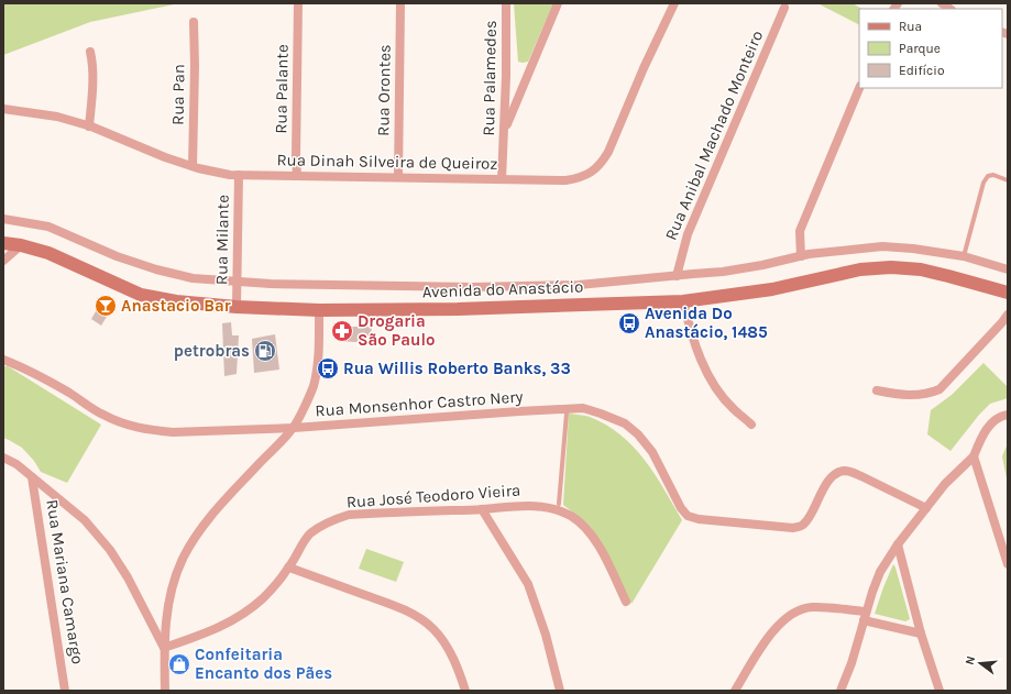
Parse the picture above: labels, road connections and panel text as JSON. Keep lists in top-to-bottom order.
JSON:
{
  "streets": {
    "main road": ["Avenida do Anastácio"],
    "street": [
      "Rua Palamedes",
      "Rua Palante",
      "Rua Orontes",
      "Rua Pan",
      "Rua Anibal Machado Monteiro",
      "Rua Dinah Silveira de Queiroz",
      "Rua Milante",
      "Rua Monsenhor Castro Nery",
      "Rua José Teodoro Vieira",
      "Rua Mariana Camargo"
    ]
  },
  "crossings": [
    ["Rua Palamedes", "Rua Dinah Silveira de Queiroz"],
    ["Rua Palante", "Rua Dinah Silveira de Queiroz"],
    ["Rua Orontes", "Rua Dinah Silveira de Queiroz"],
    ["Rua Pan", "Rua Dinah Silveira de Queiroz"],
    ["Rua Anibal Machado Monteiro", "Avenida do Anastácio"],
    ["Rua Dinah Silveira de Queiroz", "Rua Milante"],
    ["Rua Milante", "Avenida do Anastácio"]
  ],
  "places": {
    "bar": ["Anastacio Bar"],
    "bus stop": ["Avenida Do Anastácio, 1485", "Rua Willis Roberto Banks, 33"],
    "pharmacy": ["Drogaria São Paulo"],
    "fuel station": ["petrobras"],
    "shop": ["Confeitaria Encanto dos Pães"]
  },
  "legend": ["Rua", "Parque", "Edifício"],
  "north": "left"
}
